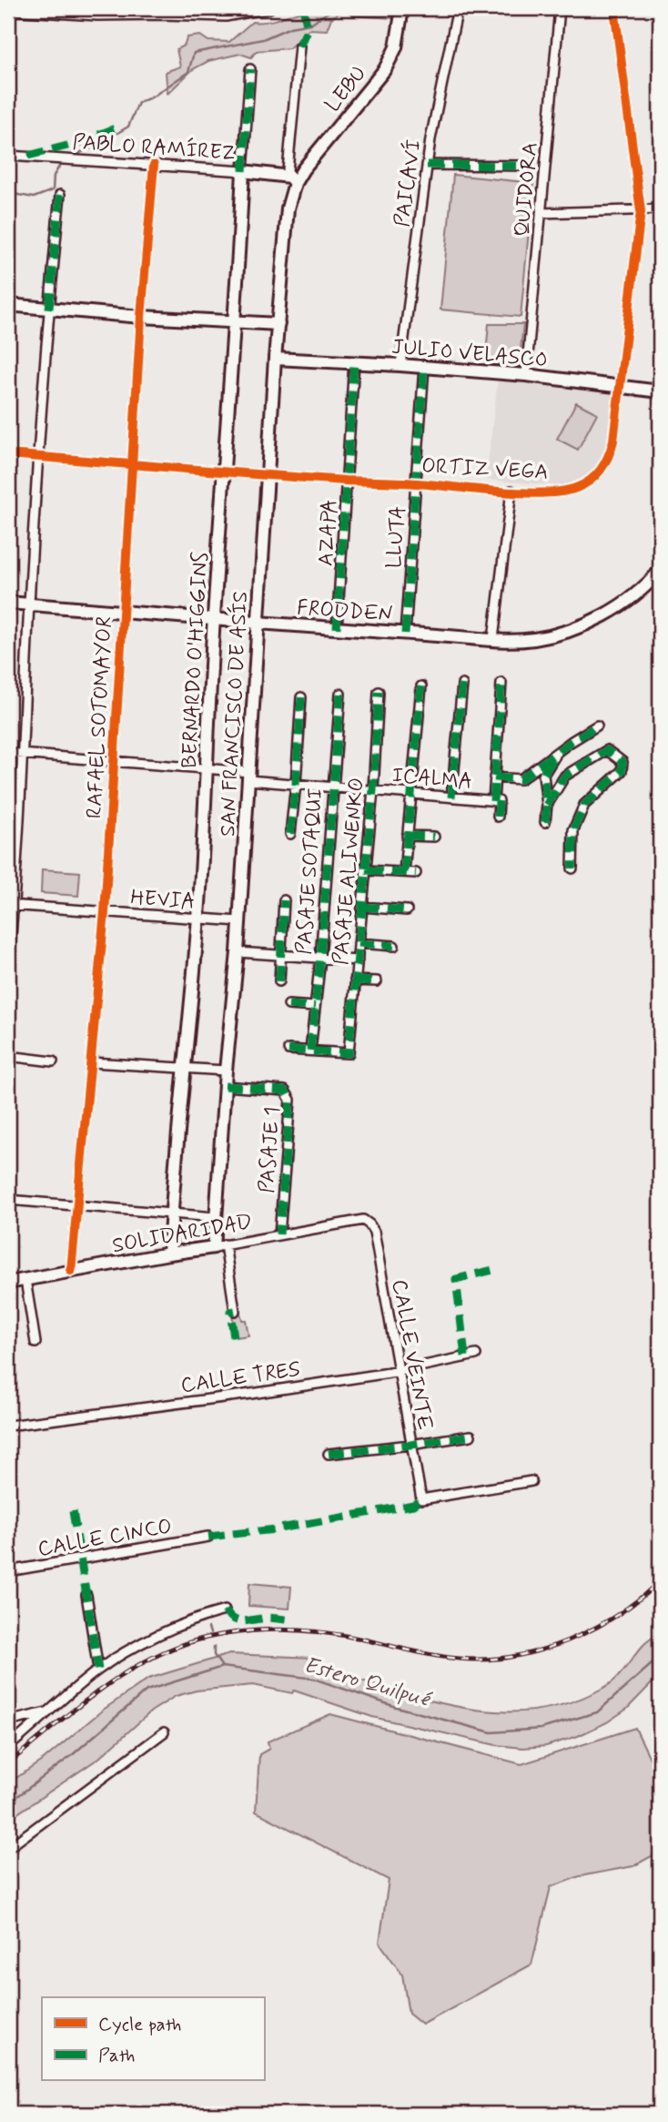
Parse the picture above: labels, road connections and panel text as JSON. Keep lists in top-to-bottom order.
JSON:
{
  "streets": {
    "main road": [
      "LEBU",
      "PABLO RAMÍREZ",
      "JULIO VELASCO",
      "FRODDEN",
      "BERNARDO O'HIGGINS",
      "SAN FRANCISCO DE ASÍS",
      "SOLIDARIDAD"
    ],
    "street": [
      "PAICAVÍ",
      "QUIDORA",
      "ORTIZ VEGA",
      "AZAPA",
      "LLUTA",
      "RAFAEL SOTOMAYOR",
      "ICALMA",
      "PASAJE SOTAQUI",
      "PASAJE ALIWENKO",
      "HEVIA",
      "PASAJE 1",
      "CALLE VEINTE",
      "CALLE TRES",
      "CALLE CINCO"
    ]
  },
  "crossings": [
    ["LEBU", "PABLO RAMÍREZ"],
    ["LEBU", "SAN FRANCISCO DE ASÍS"],
    ["PABLO RAMÍREZ", "BERNARDO O'HIGGINS"],
    ["PABLO RAMÍREZ", "SAN FRANCISCO DE ASÍS"],
    ["PABLO RAMÍREZ", "RAFAEL SOTOMAYOR"],
    ["PAICAVÍ", "JULIO VELASCO"],
    ["QUIDORA", "JULIO VELASCO"],
    ["JULIO VELASCO", "ORTIZ VEGA"],
    ["JULIO VELASCO", "AZAPA"],
    ["JULIO VELASCO", "LLUTA"],
    ["JULIO VELASCO", "SAN FRANCISCO DE ASÍS"],
    ["ORTIZ VEGA", "AZAPA"],
    ["ORTIZ VEGA", "LLUTA"],
    ["ORTIZ VEGA", "BERNARDO O'HIGGINS"],
    ["ORTIZ VEGA", "SAN FRANCISCO DE ASÍS"],
    ["ORTIZ VEGA", "RAFAEL SOTOMAYOR"],
    ["AZAPA", "FRODDEN"],
    ["LLUTA", "FRODDEN"],
    ["FRODDEN", "BERNARDO O'HIGGINS"],
    ["FRODDEN", "SAN FRANCISCO DE ASÍS"],
    ["FRODDEN", "RAFAEL SOTOMAYOR"],
    ["BERNARDO O'HIGGINS", "ICALMA"],
    ["BERNARDO O'HIGGINS", "HEVIA"],
    ["BERNARDO O'HIGGINS", "SOLIDARIDAD"],
    ["SAN FRANCISCO DE ASÍS", "ICALMA"],
    ["SAN FRANCISCO DE ASÍS", "HEVIA"],
    ["SAN FRANCISCO DE ASÍS", "PASAJE 1"],
    ["SAN FRANCISCO DE ASÍS", "SOLIDARIDAD"],
    ["RAFAEL SOTOMAYOR", "ICALMA"],
    ["RAFAEL SOTOMAYOR", "HEVIA"],
    ["RAFAEL SOTOMAYOR", "SOLIDARIDAD"],
    ["ICALMA", "PASAJE SOTAQUI"],
    ["ICALMA", "PASAJE ALIWENKO"],
    ["PASAJE SOTAQUI", "PASAJE ALIWENKO"],
    ["PASAJE 1", "SOLIDARIDAD"],
    ["SOLIDARIDAD", "CALLE VEINTE"],
    ["CALLE VEINTE", "CALLE TRES"]
  ],
  "water": ["Estero Quilpué"],
  "legend": ["Cycle path", "Path"]
}
